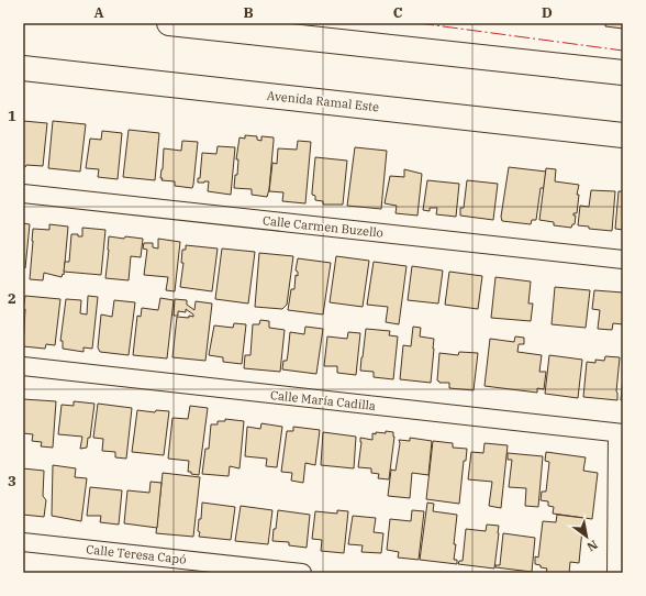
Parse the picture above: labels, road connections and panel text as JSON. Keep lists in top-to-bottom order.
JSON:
{
  "streets": {
    "main road": ["Avenida Ramal Este"],
    "street": ["Calle Carmen Buzello", "Calle María Cadilla", "Calle Teresa Capó"]
  },
  "north": "bottom right",
  "grid": {
    "columns": [
      "A",
      "B",
      "C",
      "D"
    ],
    "rows": ["1", "2", "3"]
  }
}
